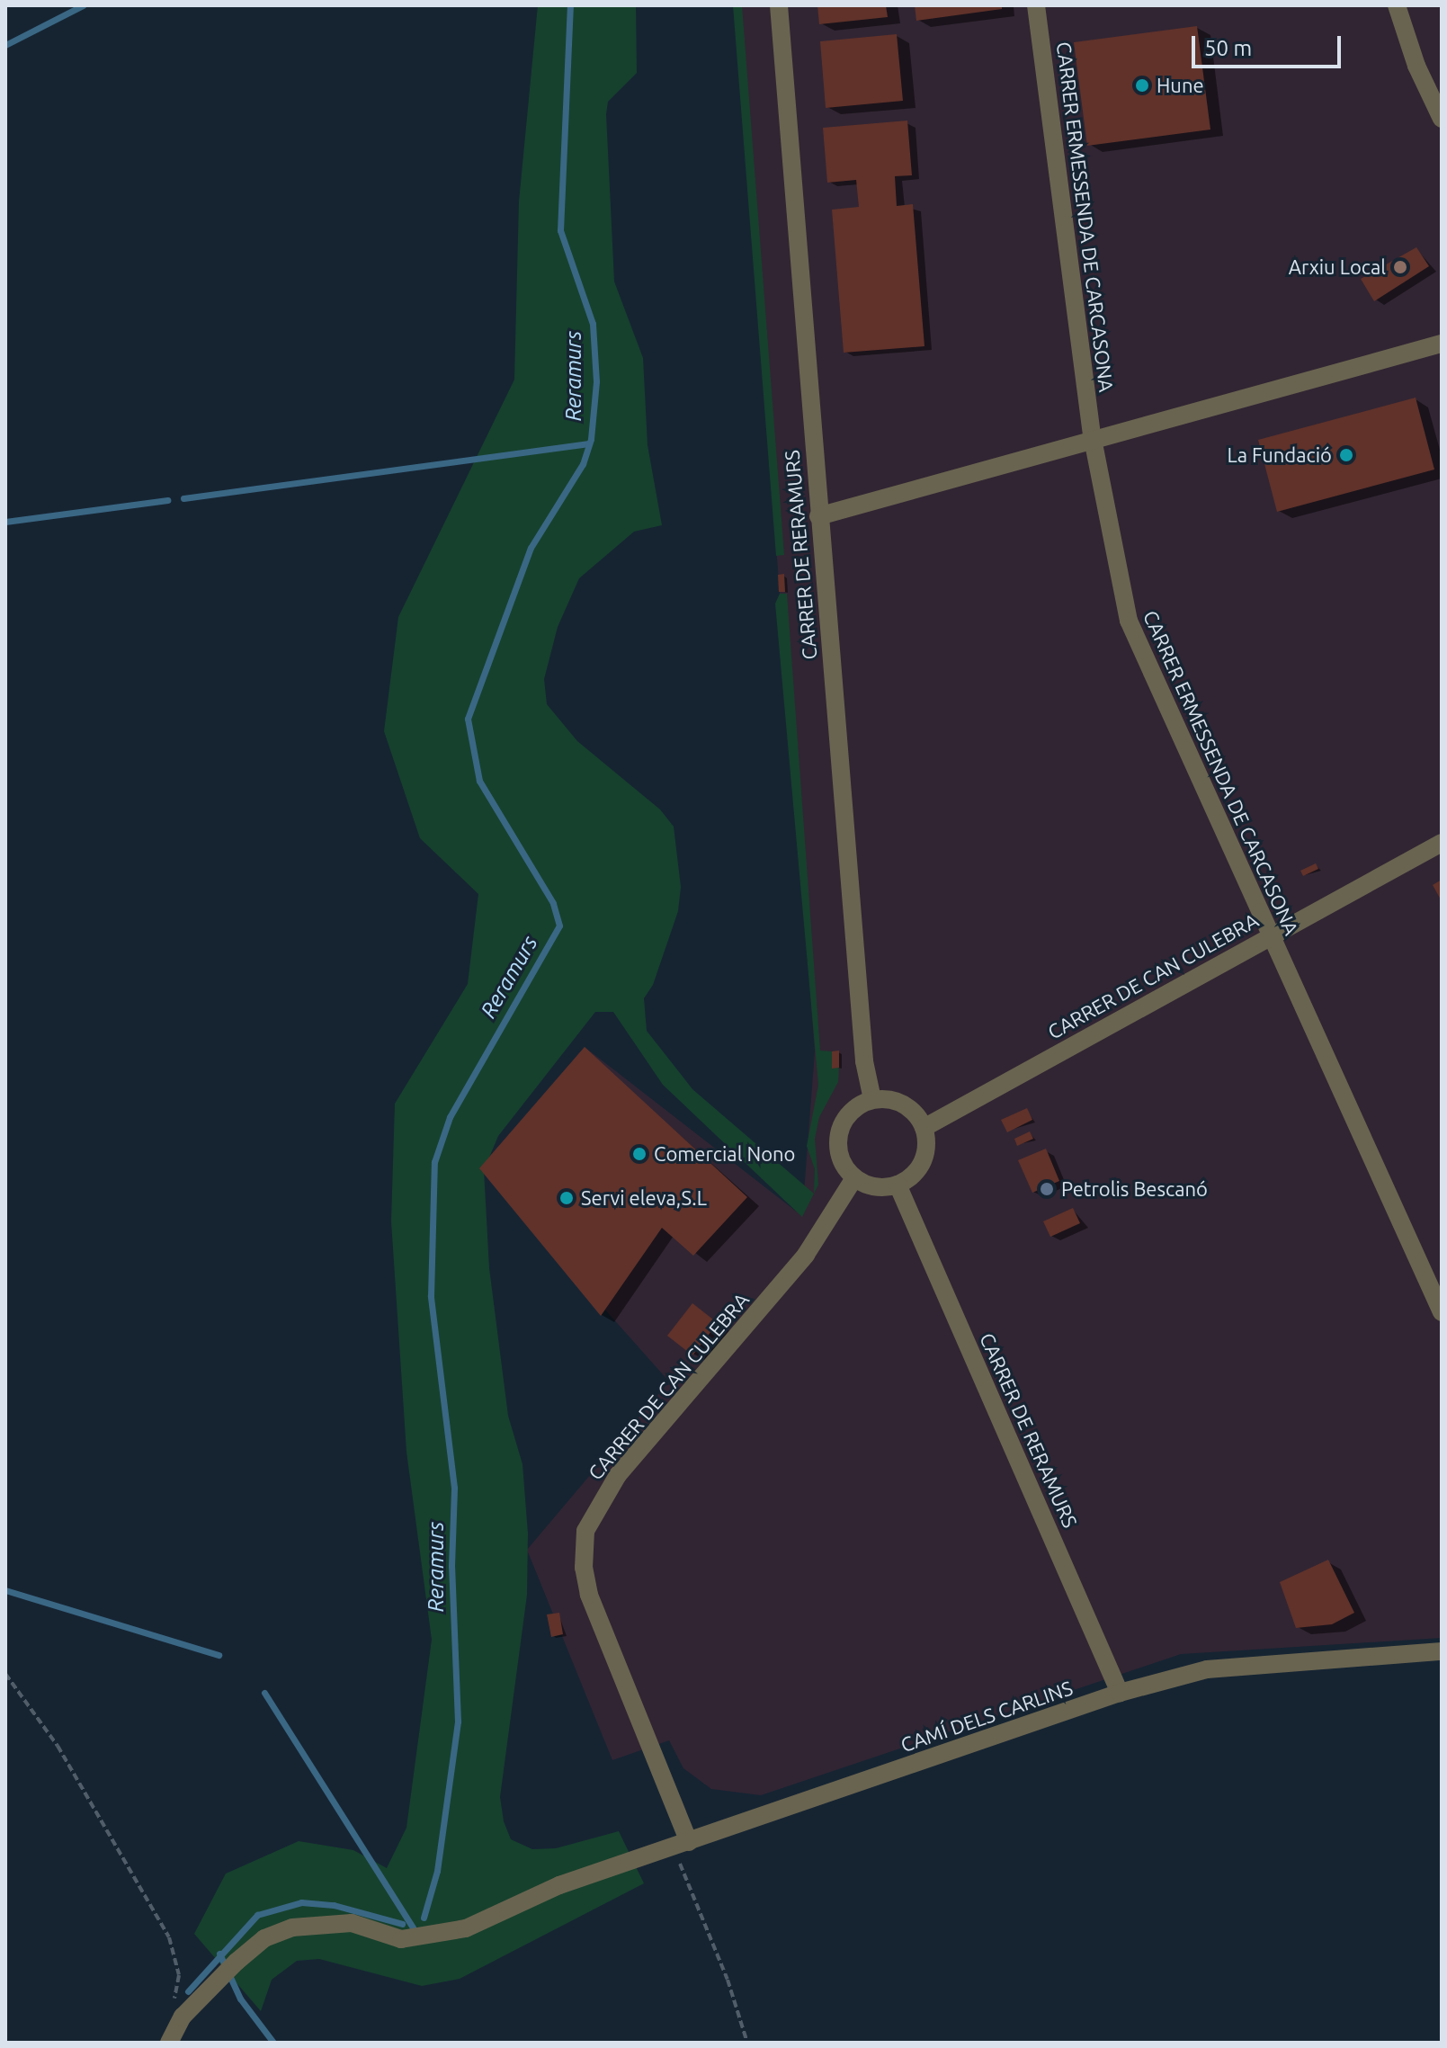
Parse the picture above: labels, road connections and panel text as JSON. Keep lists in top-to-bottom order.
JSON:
{
  "streets": {
    "street": [
      "CARRER ERMESSENDA DE CARCASONA",
      "CARRER DE RERAMURS",
      "CARRER DE CAN CULEBRA",
      "CAMÍ DELS CARLINS"
    ]
  },
  "crossings": [
    ["CARRER ERMESSENDA DE CARCASONA", "CARRER DE CAN CULEBRA"],
    ["CARRER DE RERAMURS", "CARRER DE CAN CULEBRA"],
    ["CARRER DE RERAMURS", "CAMÍ DELS CARLINS"],
    ["CARRER DE CAN CULEBRA", "CAMÍ DELS CARLINS"]
  ],
  "water": ["Reramurs"],
  "places": [
    "Hune",
    "Arxiu Local",
    "La Fundació",
    "Comercial Nono",
    "Petrolis Bescanó",
    "Servi eleva,S.L"
  ],
  "scale_bar": "50 m"
}
